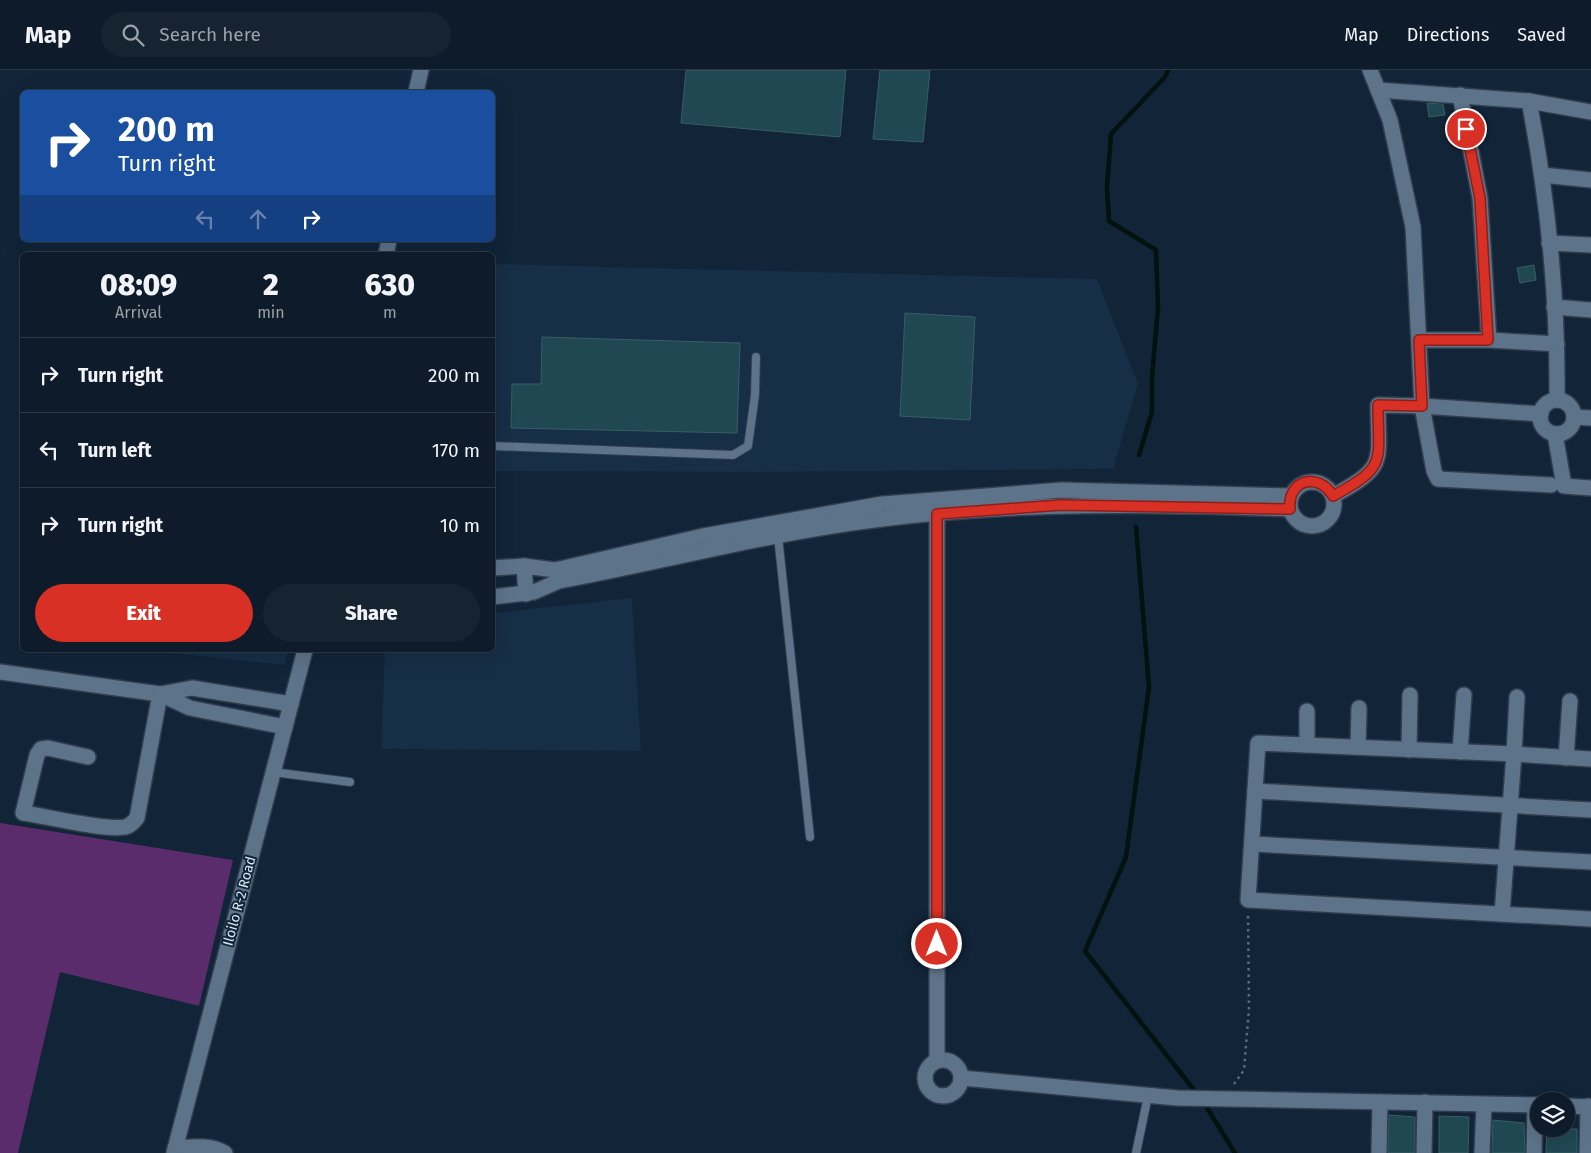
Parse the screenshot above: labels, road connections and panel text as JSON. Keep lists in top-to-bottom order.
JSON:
{
  "streets": {
    "street": ["Iloilo R-2 Road"]
  },
  "page": {
    "header": "Map",
    "search": "Search here",
    "nav": ["Map", "Directions", "Saved"],
    "turn": ["200 m", "Turn right"],
    "eta": [
      "08:09",
      "Arrival",
      "2",
      "min",
      "630",
      "m"
    ],
    "list": [
      {
        "name": "Turn right",
        "value": "200 m"
      },
      {
        "name": "Turn left",
        "value": "170 m"
      },
      {
        "name": "Turn right",
        "value": "10 m"
      }
    ],
    "buttons": ["Exit", "Share"]
  }
}
